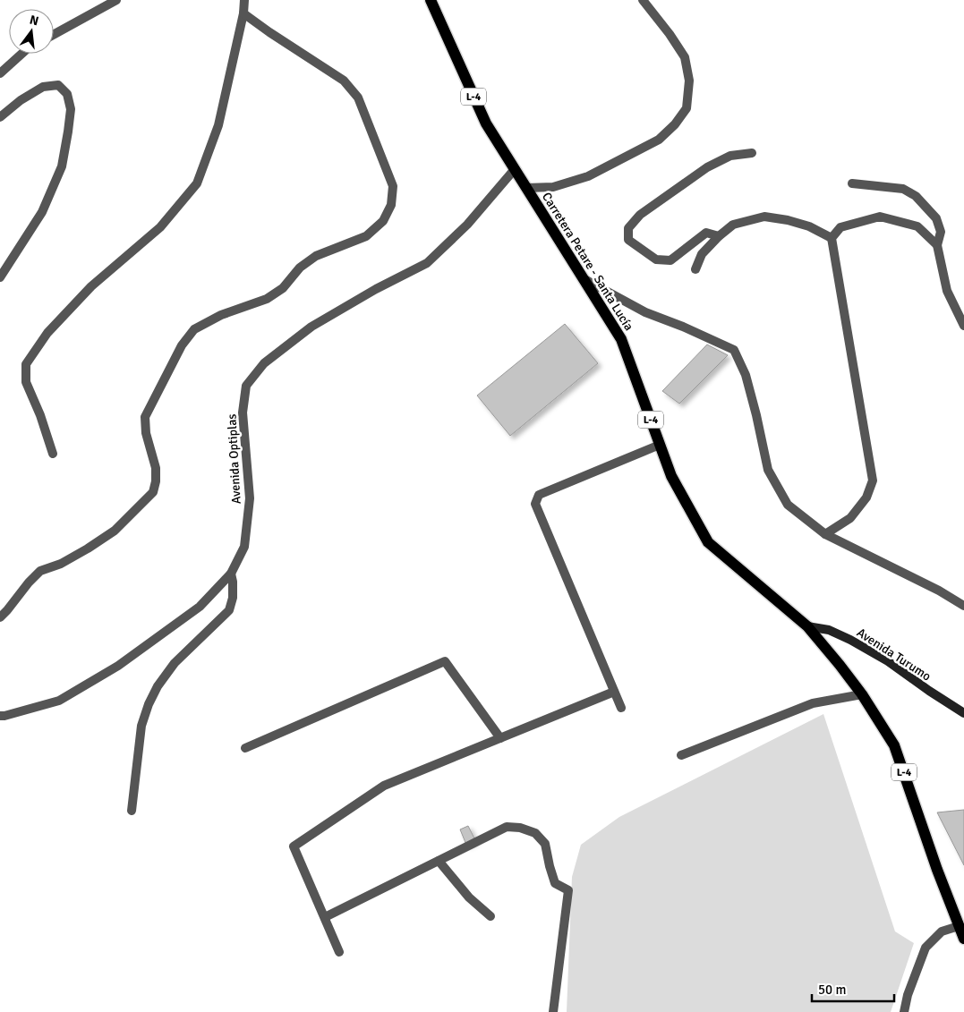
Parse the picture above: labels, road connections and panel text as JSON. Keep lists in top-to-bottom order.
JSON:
{
  "streets": {
    "main road": ["L-4", "Carretera Petare - Santa Lucía"],
    "street": ["Avenida Optiplas", "Avenida Turumo"]
  },
  "crossings": [
    ["Carretera Petare - Santa Lucía", "Avenida Optiplas"],
    ["Carretera Petare - Santa Lucía", "Avenida Turumo"]
  ],
  "scale_bar": "50 m",
  "north": "top"
}
